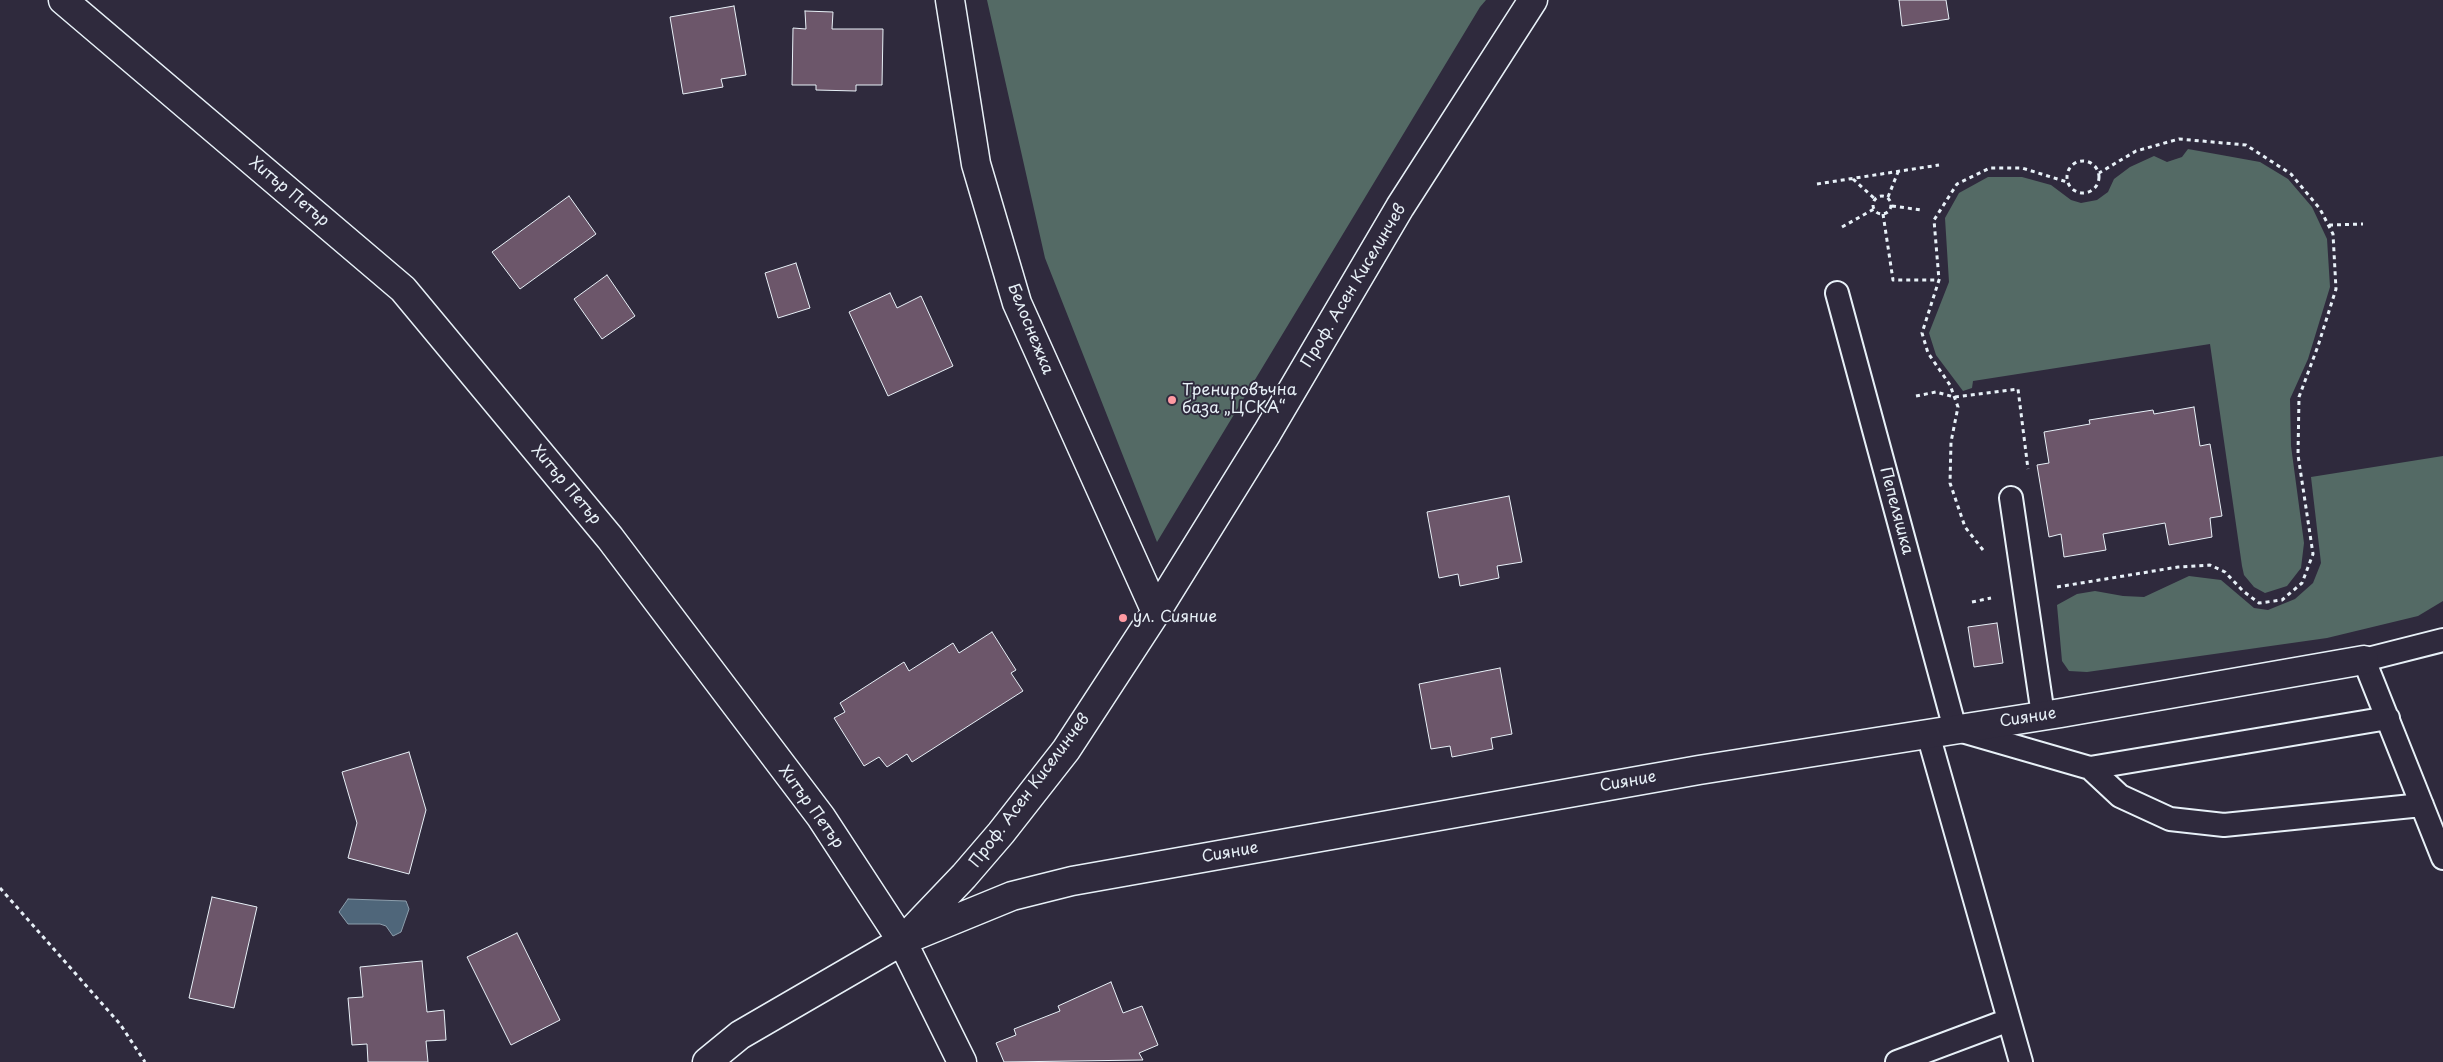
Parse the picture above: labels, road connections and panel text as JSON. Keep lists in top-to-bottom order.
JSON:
{
  "streets": {
    "street": [
      "Хитър Петър",
      "Проф. Асен Киселинчев",
      "Белоснежка",
      "Сияние"
    ],
    "lane": ["Пепеляшка"]
  },
  "crossings": [
    ["Хитър Петър", "Проф. Асен Киселинчев"],
    ["Хитър Петър", "Сияние"],
    ["Проф. Асен Киселинчев", "Белоснежка"],
    ["Проф. Асен Киселинчев", "Сияние"],
    ["Пепеляшка", "Сияние"]
  ],
  "places": ["Тренировъчна база „ЦСКА“", "ул. Сияние"]
}
